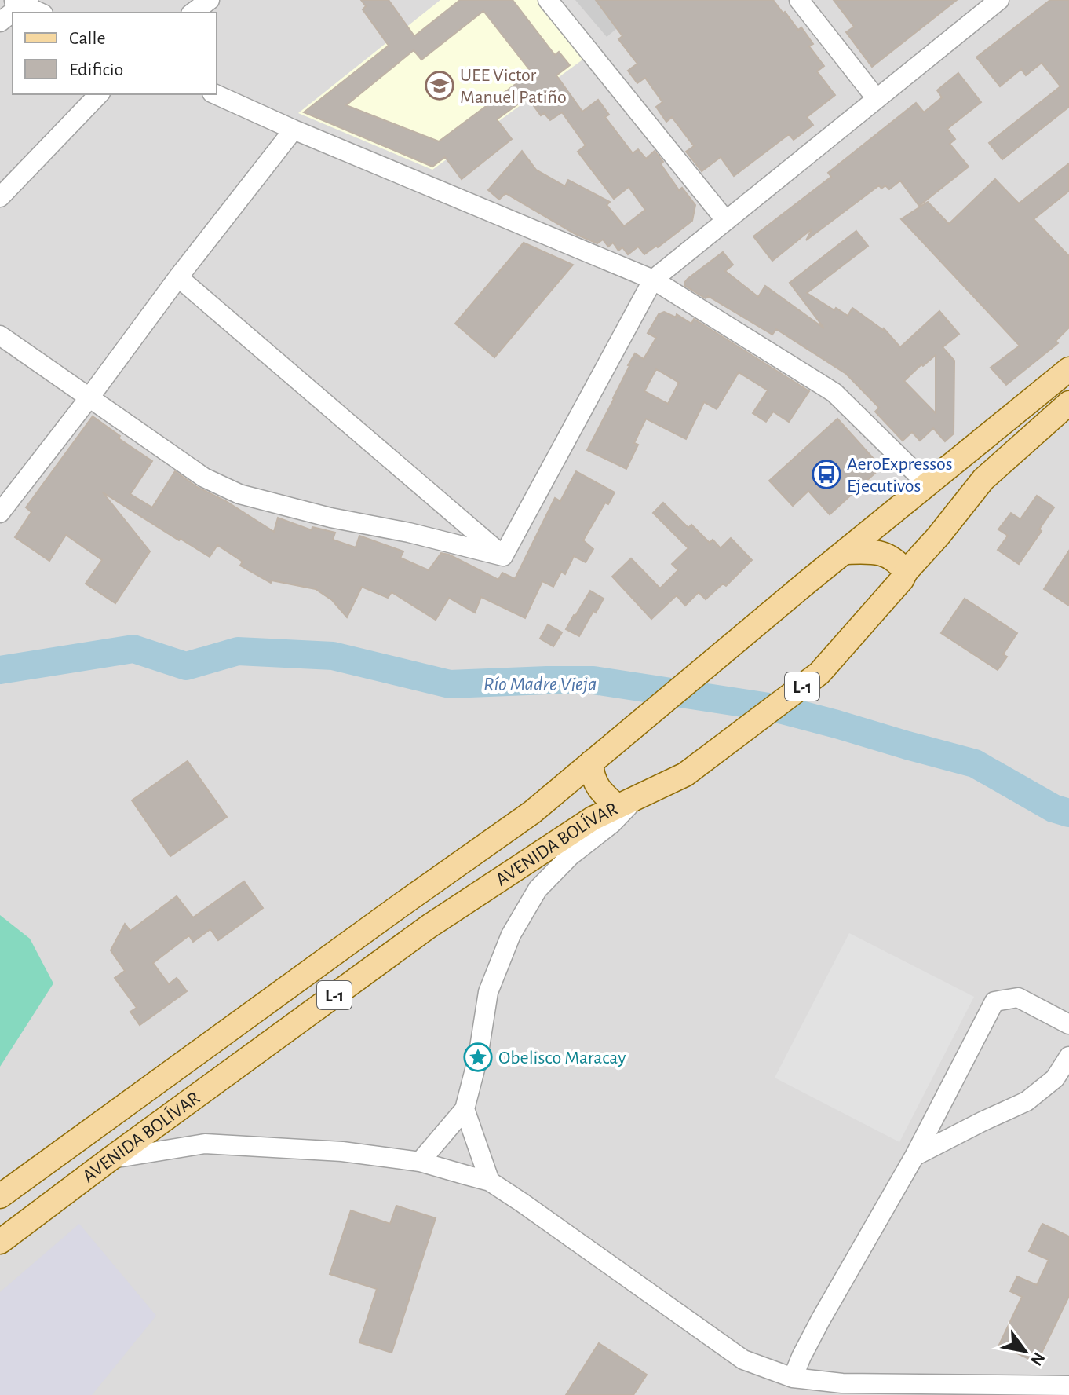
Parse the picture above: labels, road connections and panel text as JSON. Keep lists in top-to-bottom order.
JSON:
{
  "streets": {
    "main road": ["L-1", "AVENIDA BOLÍVAR"]
  },
  "water": ["Río Madre Vieja"],
  "places": {
    "school or university": ["UEE Victor Manuel Patiño"],
    "bus stop": ["AeroExpressos Ejecutivos"],
    "place": ["Obelisco Maracay"]
  },
  "legend": ["Calle", "Edificio"],
  "north": "bottom right"
}
